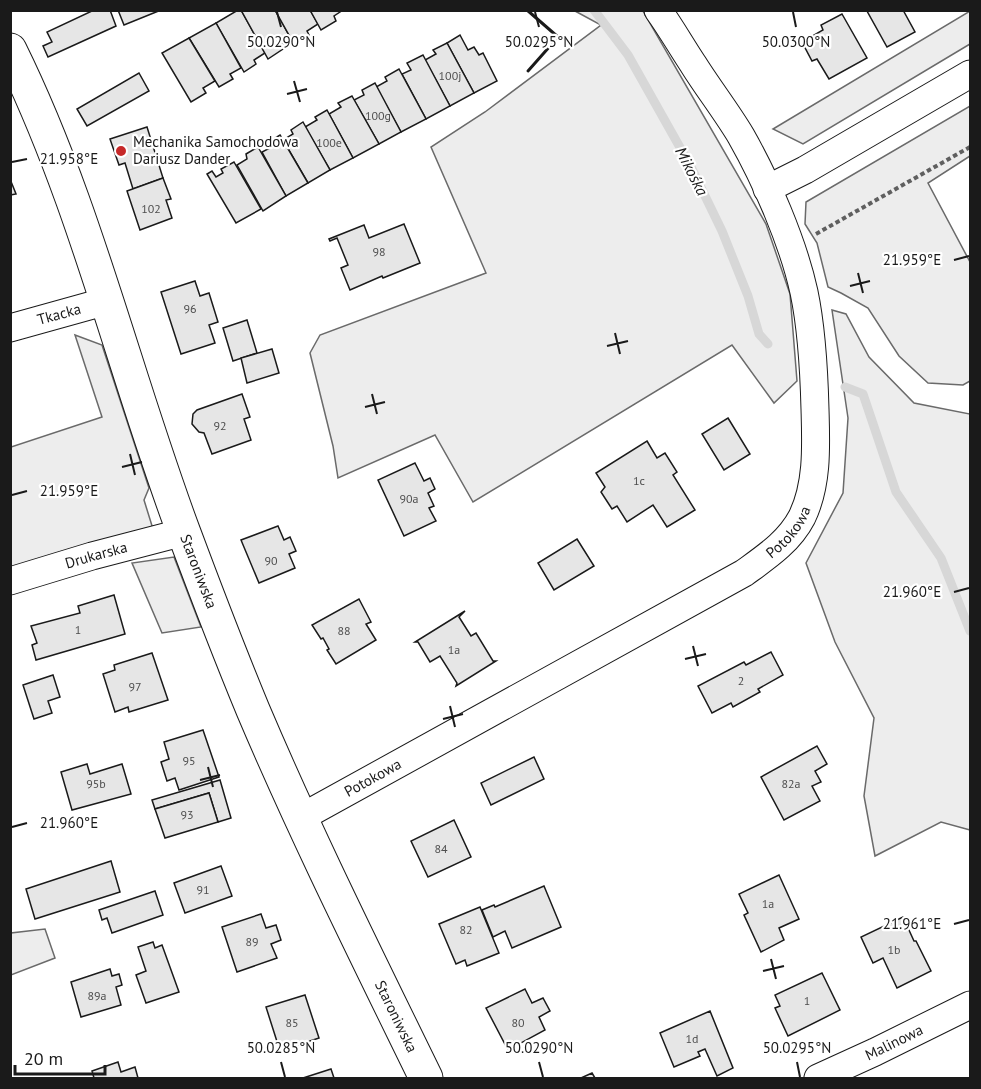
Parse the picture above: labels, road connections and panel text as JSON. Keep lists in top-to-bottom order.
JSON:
{
  "streets": {
    "street": [
      "Tkacka",
      "Potokowa",
      "Drukarska",
      "Staroniwska",
      "Malinowa"
    ]
  },
  "crossings": [
    ["Tkacka", "Staroniwska"],
    ["Potokowa", "Staroniwska"],
    ["Drukarska", "Staroniwska"]
  ],
  "water": ["Mikośka"],
  "places": ["Mechanika Samochodowa Dariusz Dander"],
  "house_numbers": [
    "100j",
    "100g",
    "100e",
    "102",
    "98",
    "96",
    "92",
    "1c",
    "90a",
    "90",
    "1",
    "88",
    "1a",
    "2",
    "97",
    "95",
    "95b",
    "82a",
    "93",
    "84",
    "91",
    "1a",
    "82",
    "89",
    "1b",
    "89a",
    "1",
    "85",
    "80",
    "1d"
  ],
  "scale_bar": "20 m",
  "coordinates": [
    "50.0290°N",
    "50.0295°N",
    "50.0300°N",
    "21.958°E",
    "21.959°E",
    "21.960°E",
    "21.961°E",
    "50.0285°N"
  ]
}
